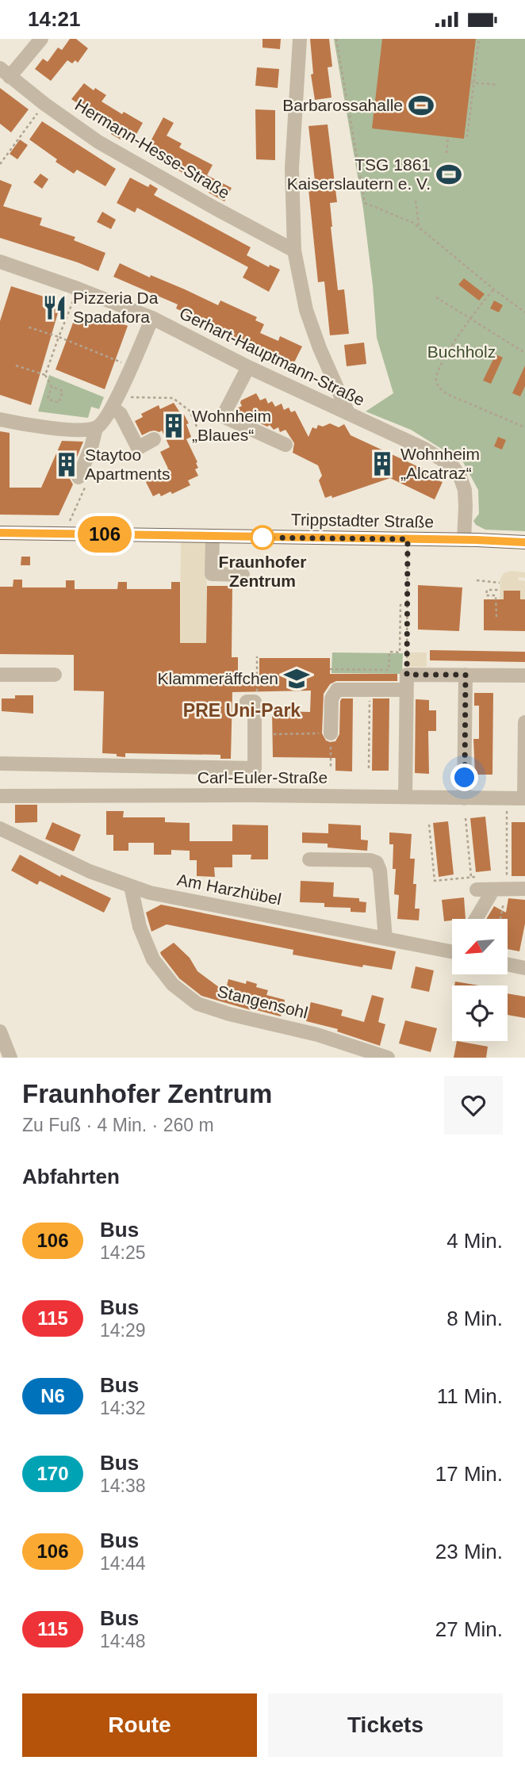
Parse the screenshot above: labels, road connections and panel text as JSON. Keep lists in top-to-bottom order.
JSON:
{
  "streets": {
    "main road": ["Trippstadter Straße"],
    "street": [
      "Hermann-Hesse-Straße",
      "Gerhart-Hauptmann-Straße",
      "Carl-Euler-Straße",
      "Am Harzhübel",
      "Stangensohl"
    ]
  },
  "crossings": [
    ["Gerhart-Hauptmann-Straße", "Trippstadter Straße"],
    ["Am Harzhübel", "Stangensohl"]
  ],
  "districts": ["PRE Uni-Park"],
  "parks": ["Buchholz"],
  "places": {
    "sports": ["Barbarossahalle", "TSG 1861 Kaiserslautern e. V."],
    "restaurant": ["Pizzeria Da Spadafora"],
    "building": ["Wohnheim „Blaues“", "Wohnheim „Alcatraz“", "Staytoo Apartments"],
    "other": ["Fraunhofer Zentrum"],
    "school or university": ["Klammeräffchen"]
  },
  "lines": ["bus line 106"],
  "north": "bottom left",
  "page": {
    "status": "14:21",
    "on_map": "106",
    "heading": [
      ["Fraunhofer Zentrum", "Zu Fuß · 4 Min. · 260 m"],
      "Abfahrten"
    ],
    "list": [
      {
        "mark": "106",
        "name": "Bus",
        "note": "14:25",
        "value": "4 Min."
      },
      {
        "mark": "115",
        "name": "Bus",
        "note": "14:29",
        "value": "8 Min."
      },
      {
        "mark": "N6",
        "name": "Bus",
        "note": "14:32",
        "value": "11 Min."
      },
      {
        "mark": "170",
        "name": "Bus",
        "note": "14:38",
        "value": "17 Min."
      },
      {
        "mark": "106",
        "name": "Bus",
        "note": "14:44",
        "value": "23 Min."
      },
      {
        "mark": "115",
        "name": "Bus",
        "note": "14:48",
        "value": "27 Min."
      }
    ],
    "buttons": ["Route", "Tickets"]
  }
}
